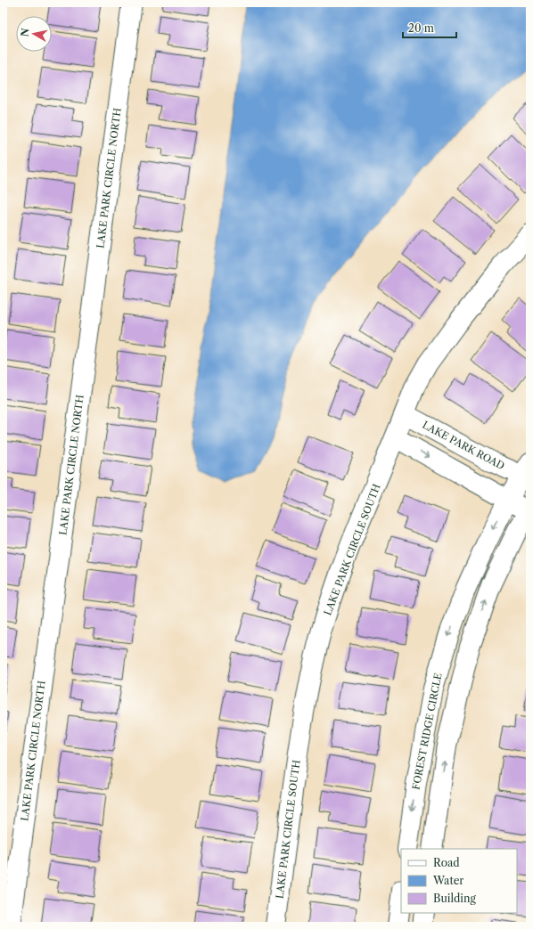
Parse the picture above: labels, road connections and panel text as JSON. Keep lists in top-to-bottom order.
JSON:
{
  "streets": {
    "street": [
      "LAKE PARK CIRCLE NORTH",
      "LAKE PARK ROAD",
      "LAKE PARK CIRCLE SOUTH",
      "FOREST RIDGE CIRCLE"
    ]
  },
  "crossings": [
    ["LAKE PARK ROAD", "LAKE PARK CIRCLE SOUTH"],
    ["LAKE PARK ROAD", "FOREST RIDGE CIRCLE"]
  ],
  "legend": ["Road", "Water", "Building"],
  "scale_bar": "20 m",
  "north": "left"
}
